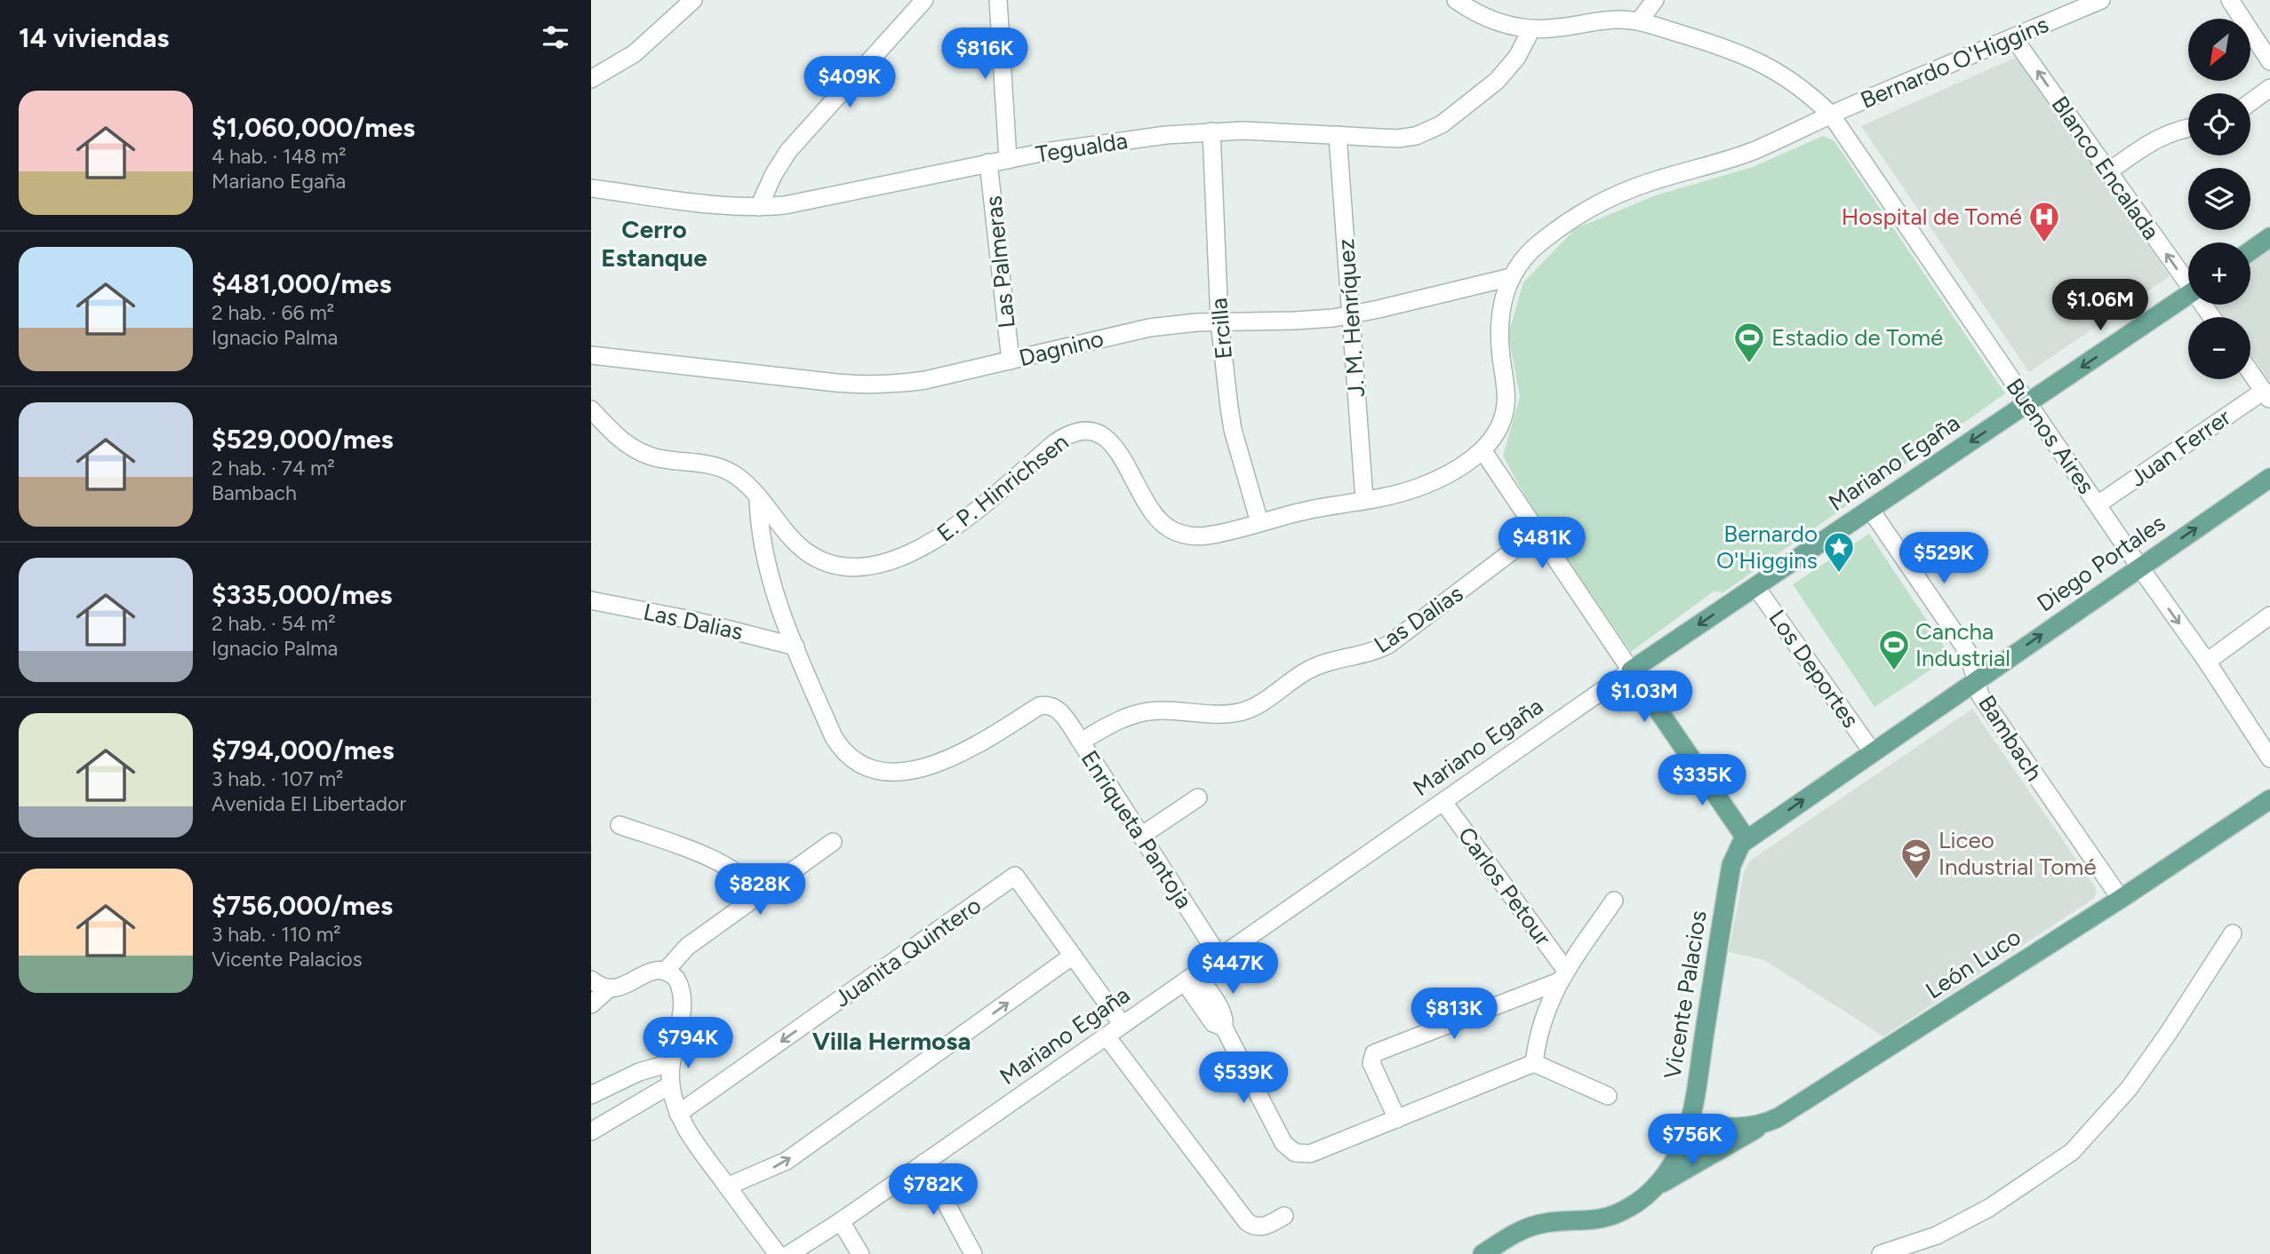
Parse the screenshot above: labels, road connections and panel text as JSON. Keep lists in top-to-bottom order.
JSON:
{
  "streets": {
    "main road": [
      "Mariano Egaña",
      "Diego Portales",
      "León Luco",
      "Vicente Palacios"
    ],
    "street": [
      "Bernardo O'Higgins",
      "Tegualda",
      "Blanco Encalada",
      "Las Palmeras",
      "J. M. Henríquez",
      "Ercilla",
      "Dagnino",
      "Buenos Aires",
      "Juan Ferrer",
      "E. P. Hinrichsen",
      "Las Dalias",
      "Los Deportes",
      "Bambach",
      "Enriqueta Pantoja",
      "Carlos Petour",
      "Juanita Quintero"
    ]
  },
  "crossings": [
    ["Bernardo O'Higgins", "Blanco Encalada"],
    ["Bernardo O'Higgins", "Dagnino"],
    ["Bernardo O'Higgins", "Buenos Aires"],
    ["Bernardo O'Higgins", "E. P. Hinrichsen"],
    ["Tegualda", "Las Palmeras"],
    ["Tegualda", "J. M. Henríquez"],
    ["Tegualda", "Ercilla"],
    ["Tegualda", "Buenos Aires"],
    ["Las Palmeras", "Dagnino"],
    ["J. M. Henríquez", "Dagnino"],
    ["J. M. Henríquez", "E. P. Hinrichsen"],
    ["Ercilla", "Dagnino"],
    ["Ercilla", "E. P. Hinrichsen"],
    ["Buenos Aires", "Juan Ferrer"],
    ["Buenos Aires", "Mariano Egaña"],
    ["Buenos Aires", "Diego Portales"],
    ["Mariano Egaña", "Los Deportes"],
    ["Mariano Egaña", "Bambach"],
    ["Mariano Egaña", "Enriqueta Pantoja"],
    ["Mariano Egaña", "Carlos Petour"],
    ["Diego Portales", "Los Deportes"],
    ["Diego Portales", "Bambach"],
    ["Diego Portales", "Vicente Palacios"],
    ["Las Dalias", "Enriqueta Pantoja"],
    ["Bambach", "León Luco"],
    ["León Luco", "Vicente Palacios"]
  ],
  "one_way": ["Blanco Encalada", "Diego Portales"],
  "districts": ["Cerro Estanque", "Villa Hermosa"],
  "places": {
    "hospital": ["Hospital de Tomé"],
    "sports": ["Estadio de Tomé", "Cancha Industrial"],
    "place": ["Bernardo O'Higgins"],
    "school or university": ["Liceo Industrial Tomé"]
  },
  "north": "bottom left",
  "page": {
    "heading": "14 viviendas",
    "map_buttons": ["+", "−"],
    "price": [
      "$816K",
      "$409K",
      "$1.06M",
      "$481K",
      "$529K",
      "$1.03M",
      "$335K",
      "$828K",
      "$447K",
      "$813K",
      "$794K",
      "$539K",
      "$756K",
      "$782K"
    ],
    "list": [
      {
        "name": "$1,060,000/mes",
        "note": "4 hab. · 148 m² · Mariano Egaña"
      },
      {
        "name": "$481,000/mes",
        "note": "2 hab. · 66 m² · Ignacio Palma"
      },
      {
        "name": "$529,000/mes",
        "note": "2 hab. · 74 m² · Bambach"
      },
      {
        "name": "$335,000/mes",
        "note": "2 hab. · 54 m² · Ignacio Palma"
      },
      {
        "name": "$794,000/mes",
        "note": "3 hab. · 107 m² · Avenida El Libertador"
      },
      {
        "name": "$756,000/mes",
        "note": "3 hab. · 110 m² · Vicente Palacios"
      }
    ]
  }
}
